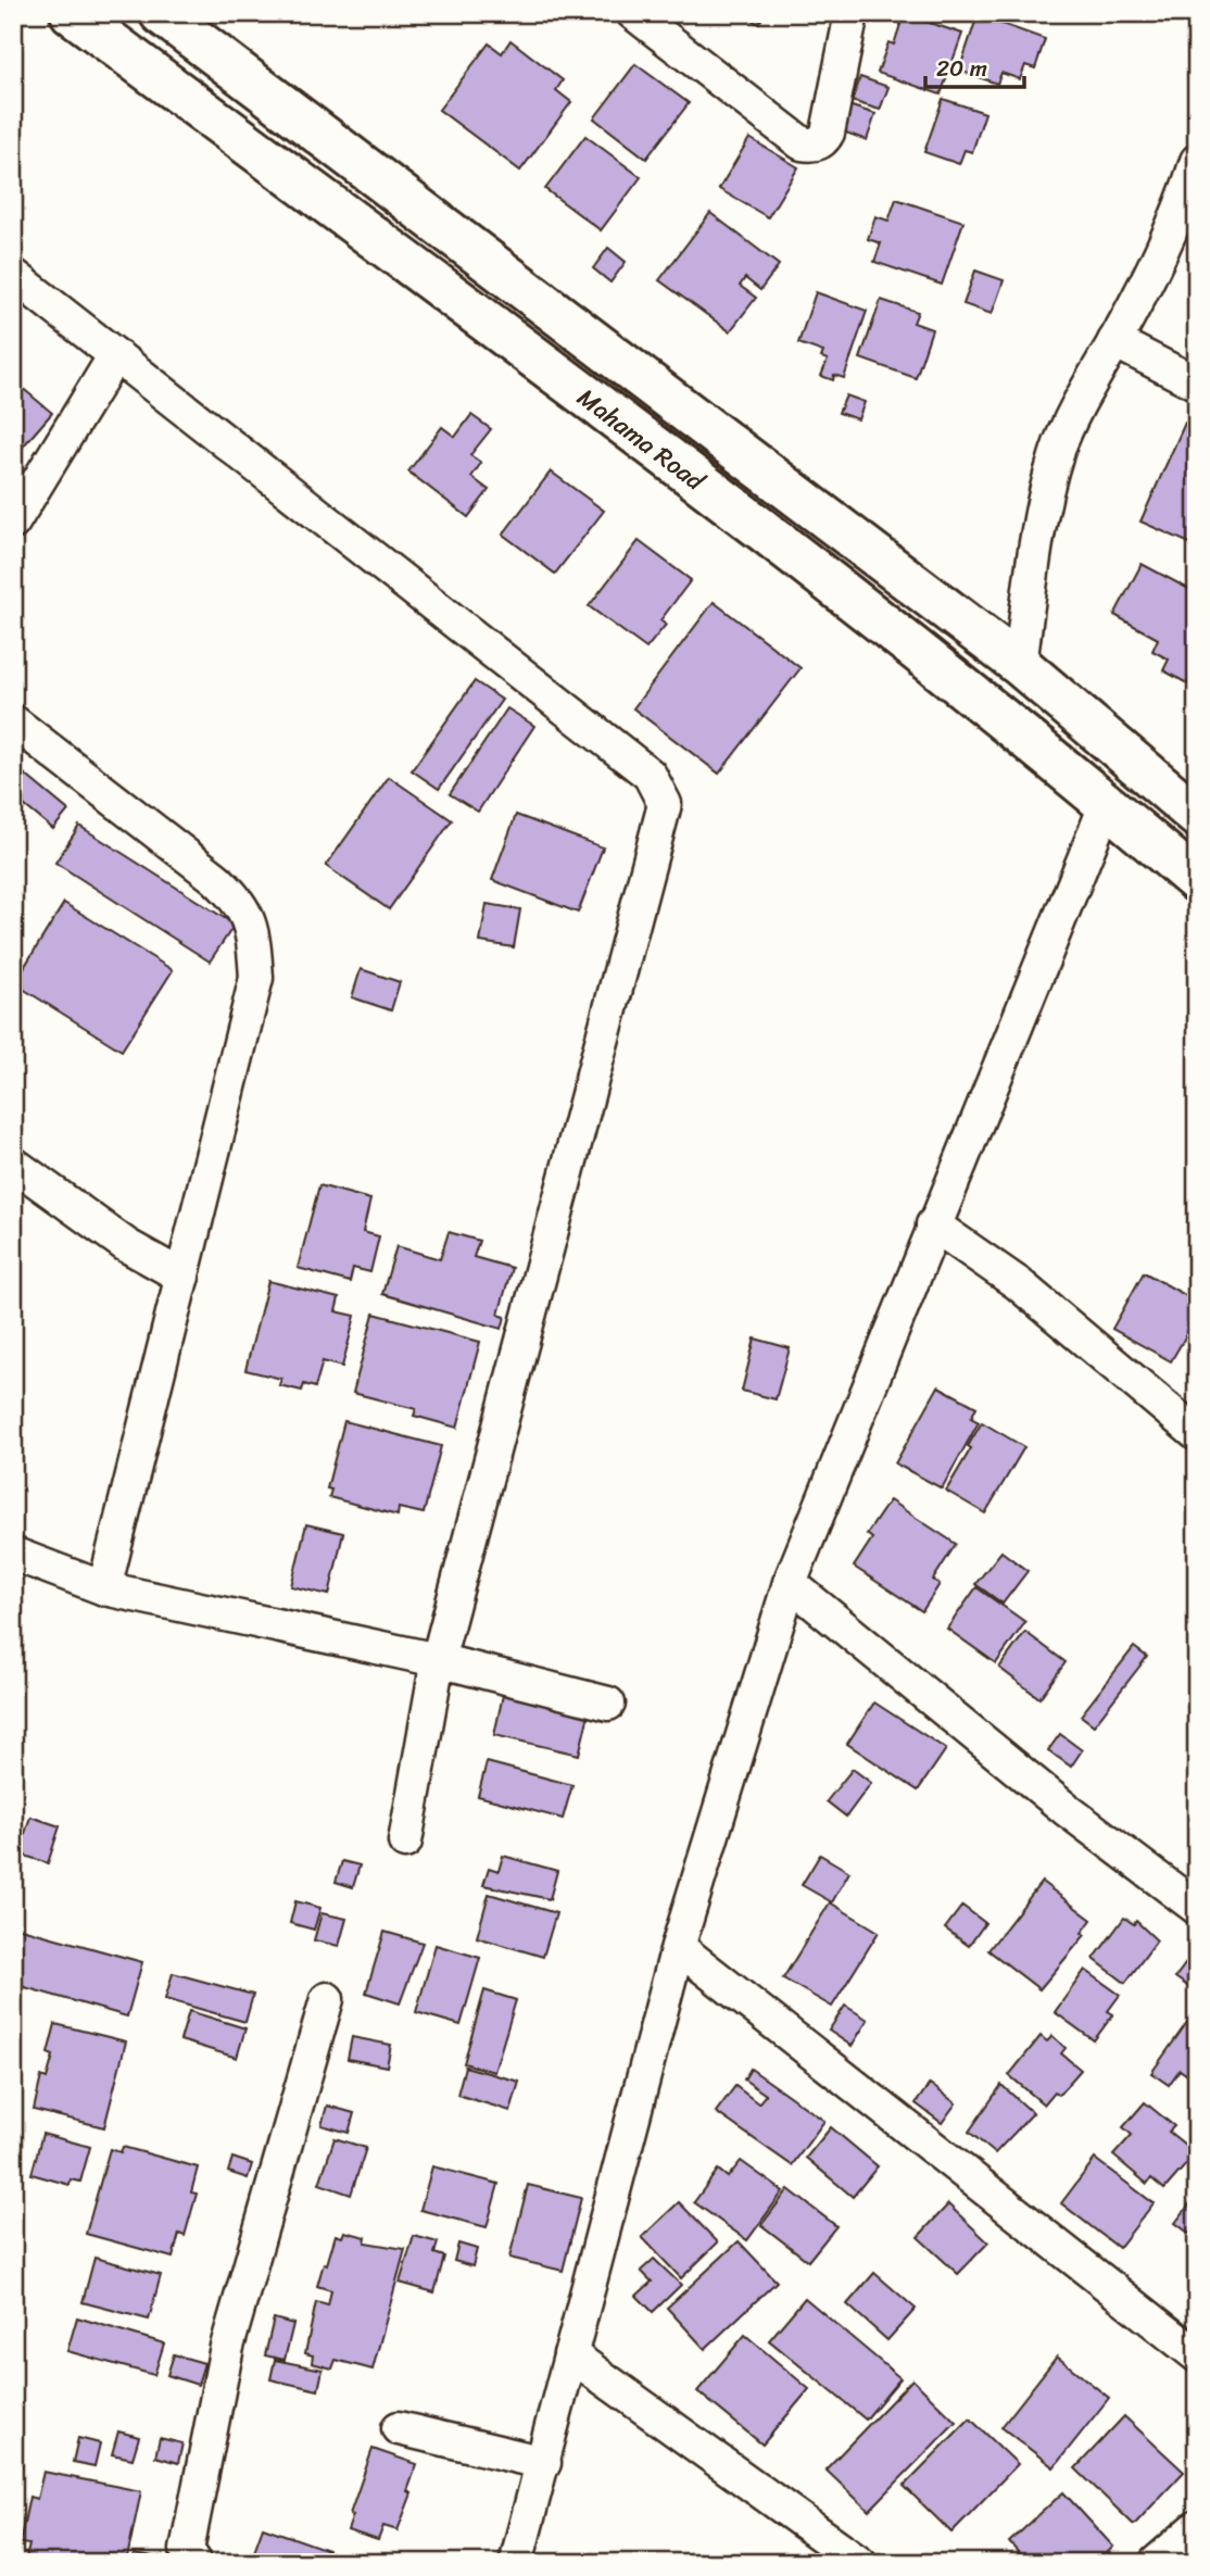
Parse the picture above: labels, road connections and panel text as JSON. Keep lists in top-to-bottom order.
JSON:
{
  "streets": {
    "street": ["Mahama Road"]
  },
  "scale_bar": "20 m"
}
